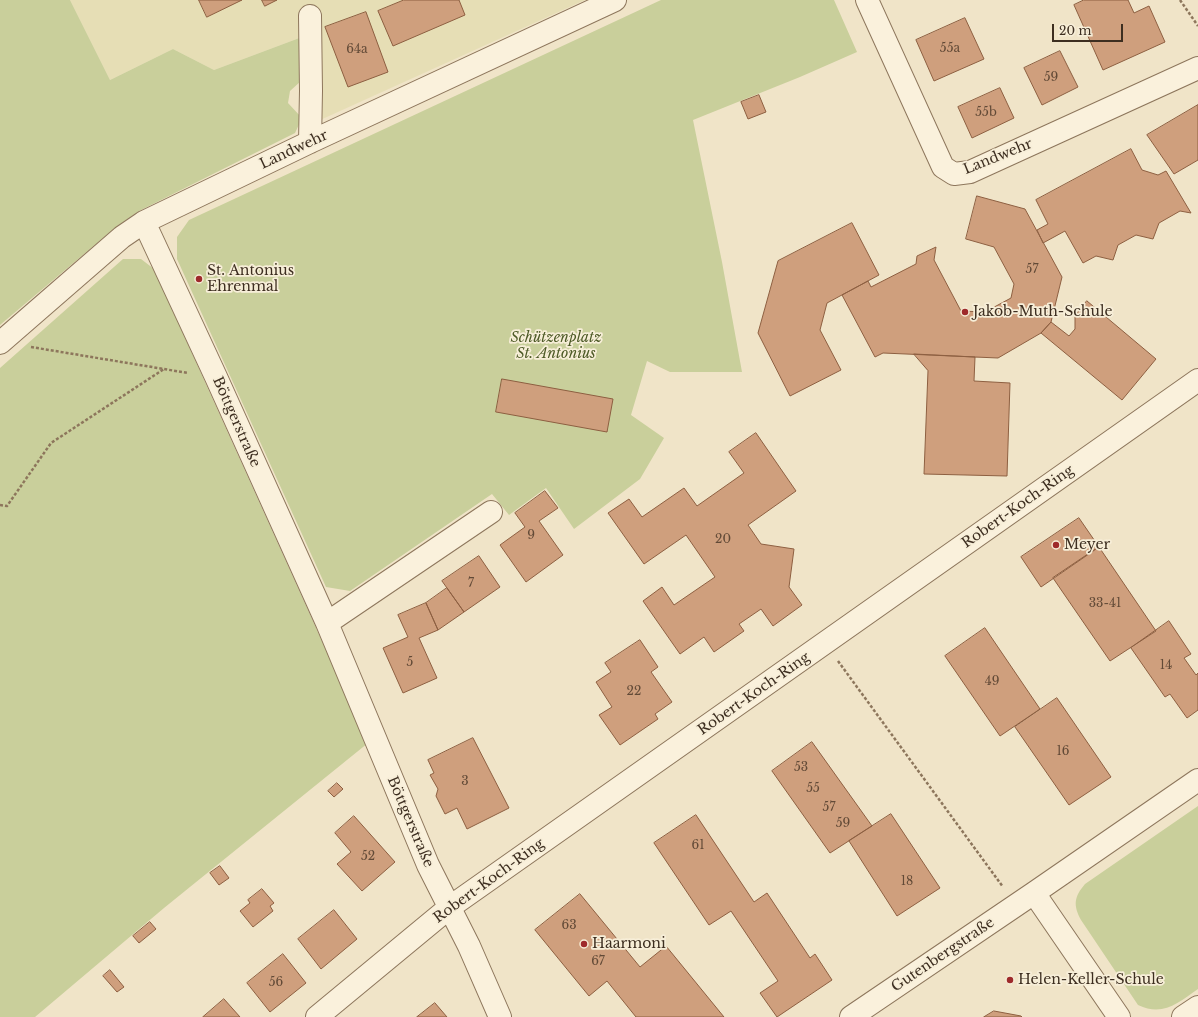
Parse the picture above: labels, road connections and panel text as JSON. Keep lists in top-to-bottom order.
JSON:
{
  "streets": {
    "street": [
      "Landwehr",
      "Böttgerstraße",
      "Robert-Koch-Ring",
      "Gutenbergstraße"
    ]
  },
  "crossings": [
    ["Landwehr", "Böttgerstraße"],
    ["Böttgerstraße", "Robert-Koch-Ring"]
  ],
  "parks": ["Schützenplatz St. Antonius"],
  "places": [
    "St. Antonius Ehrenmal",
    "Jakob-Muth-Schule",
    "Meyer",
    "Haarmoni",
    "Helen-Keller-Schule"
  ],
  "house_numbers": [
    "55a",
    "64a",
    "59",
    "55b",
    "57",
    "9",
    "20",
    "7",
    "33-41",
    "5",
    "14",
    "49",
    "22",
    "16",
    "53",
    "3",
    "55",
    "57",
    "59",
    "61",
    "52",
    "18",
    "63",
    "67",
    "56"
  ],
  "scale_bar": "20 m"
}
